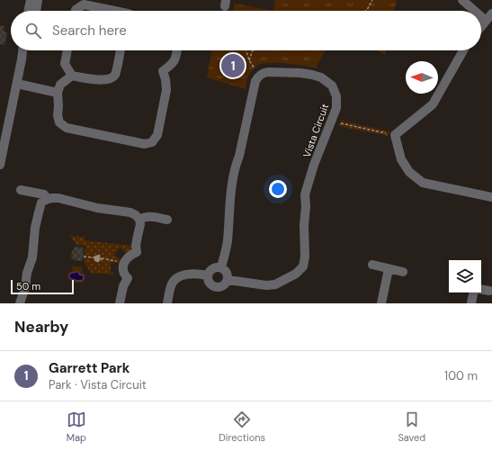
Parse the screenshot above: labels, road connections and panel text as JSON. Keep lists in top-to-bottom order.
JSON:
{
  "streets": {
    "street": ["Vista Circuit"]
  },
  "scale_bar": "50 m",
  "north": "left",
  "page": {
    "search": "Search here",
    "pins": "1",
    "scale": "50 m",
    "heading": "Nearby",
    "list": [
      {
        "mark": "1",
        "name": "Garrett Park",
        "note": "Park · Vista Circuit",
        "value": "100 m"
      }
    ],
    "nav": ["Map", "Directions", "Saved"]
  }
}
